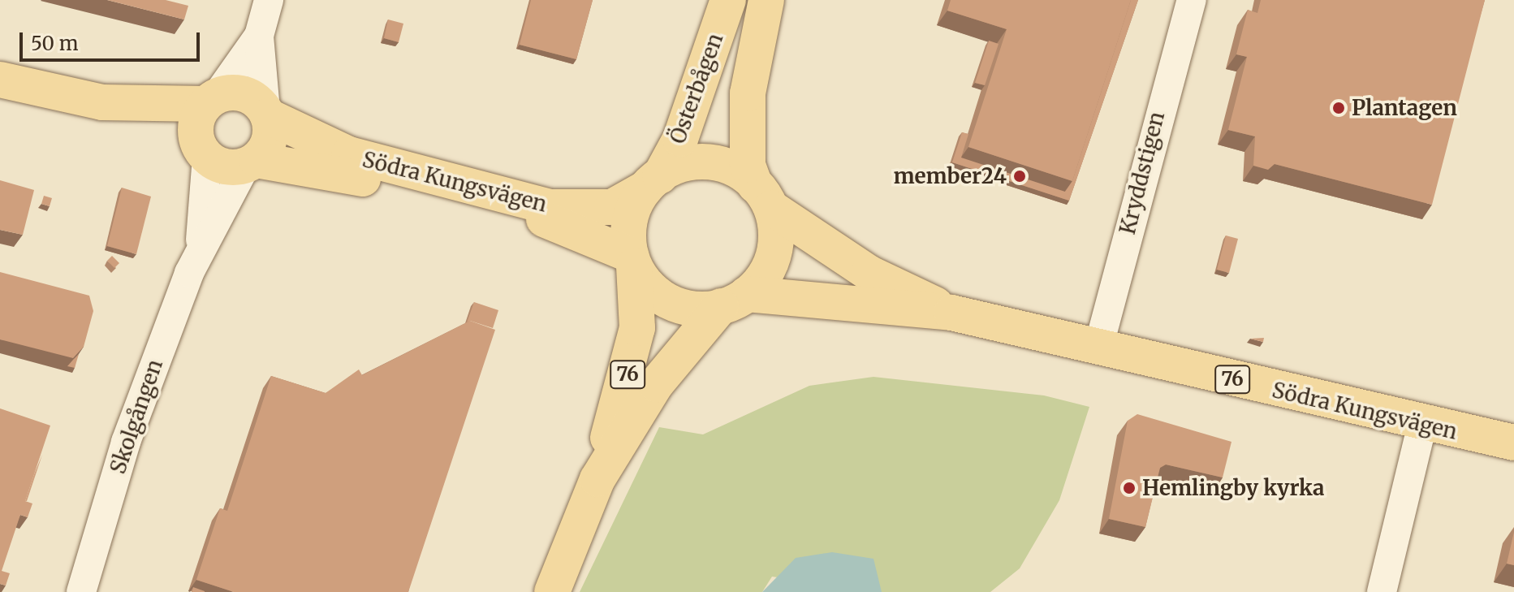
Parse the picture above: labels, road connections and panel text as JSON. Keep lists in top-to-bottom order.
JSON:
{
  "streets": {
    "main road": ["Österbågen", "Södra Kungsvägen", "76"],
    "street": ["Kryddstigen", "Skolgången"]
  },
  "crossings": [
    ["Österbågen", "Södra Kungsvägen"],
    ["Österbågen", "76"],
    ["Kryddstigen", "Södra Kungsvägen"],
    ["Södra Kungsvägen", "76"],
    ["Södra Kungsvägen", "Skolgången"]
  ],
  "places": ["Plantagen", "member24", "Hemlingby kyrka"],
  "scale_bar": "50 m"
}
